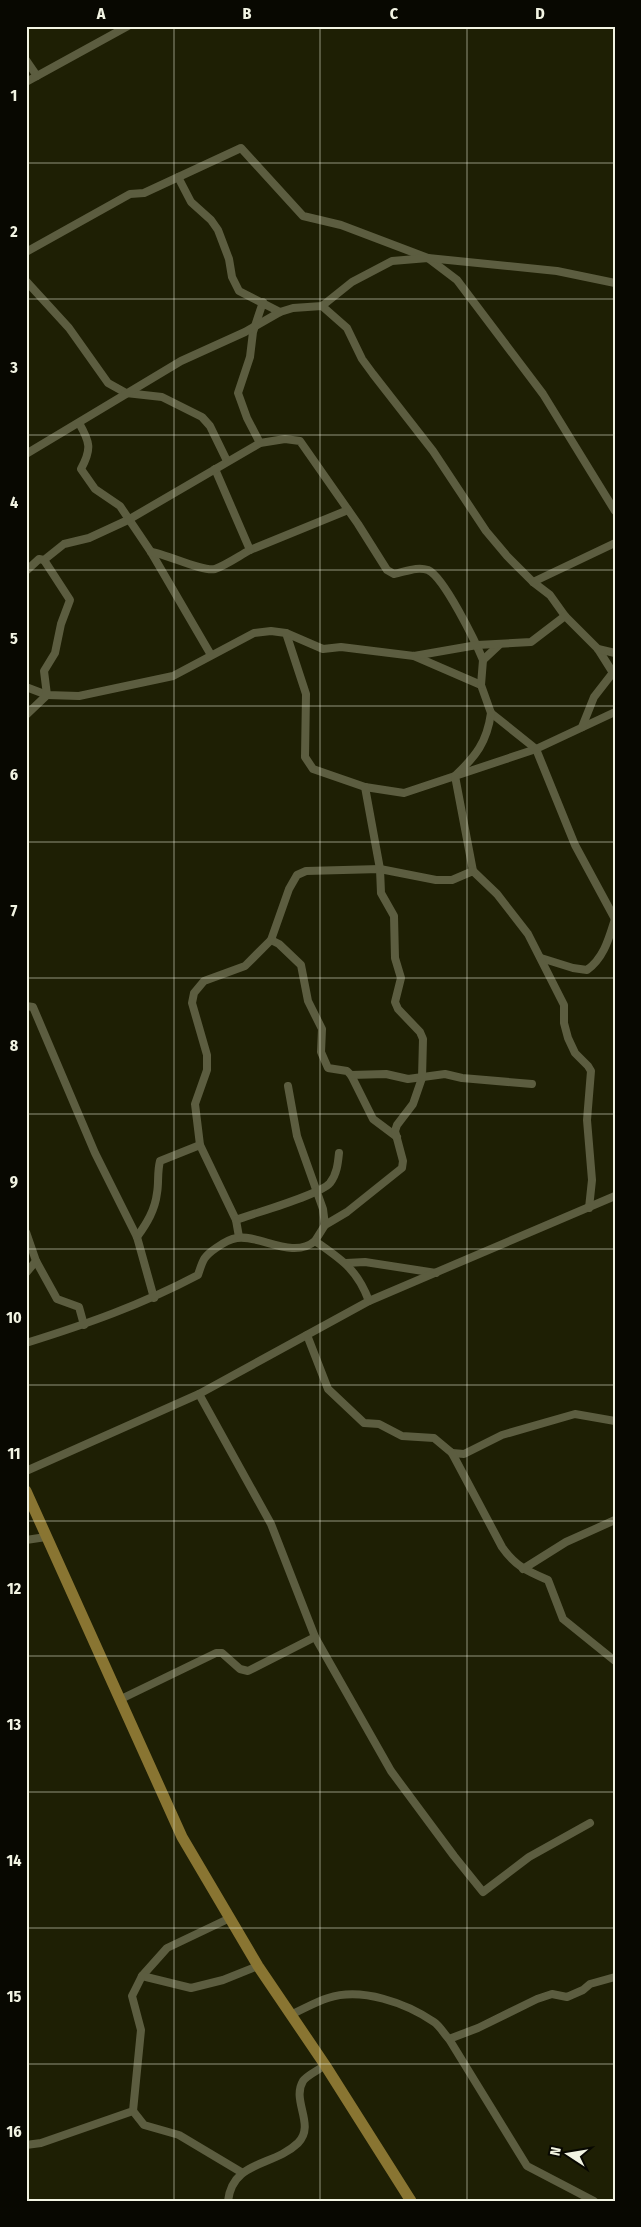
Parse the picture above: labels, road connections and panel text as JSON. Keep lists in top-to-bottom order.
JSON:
{
  "north": "left",
  "grid": {
    "columns": [
      "A",
      "B",
      "C",
      "D"
    ],
    "rows": [
      "1",
      "2",
      "3",
      "4",
      "5",
      "6",
      "7",
      "8",
      "9",
      "10",
      "11",
      "12",
      "13",
      "14",
      "15",
      "16"
    ]
  }
}
